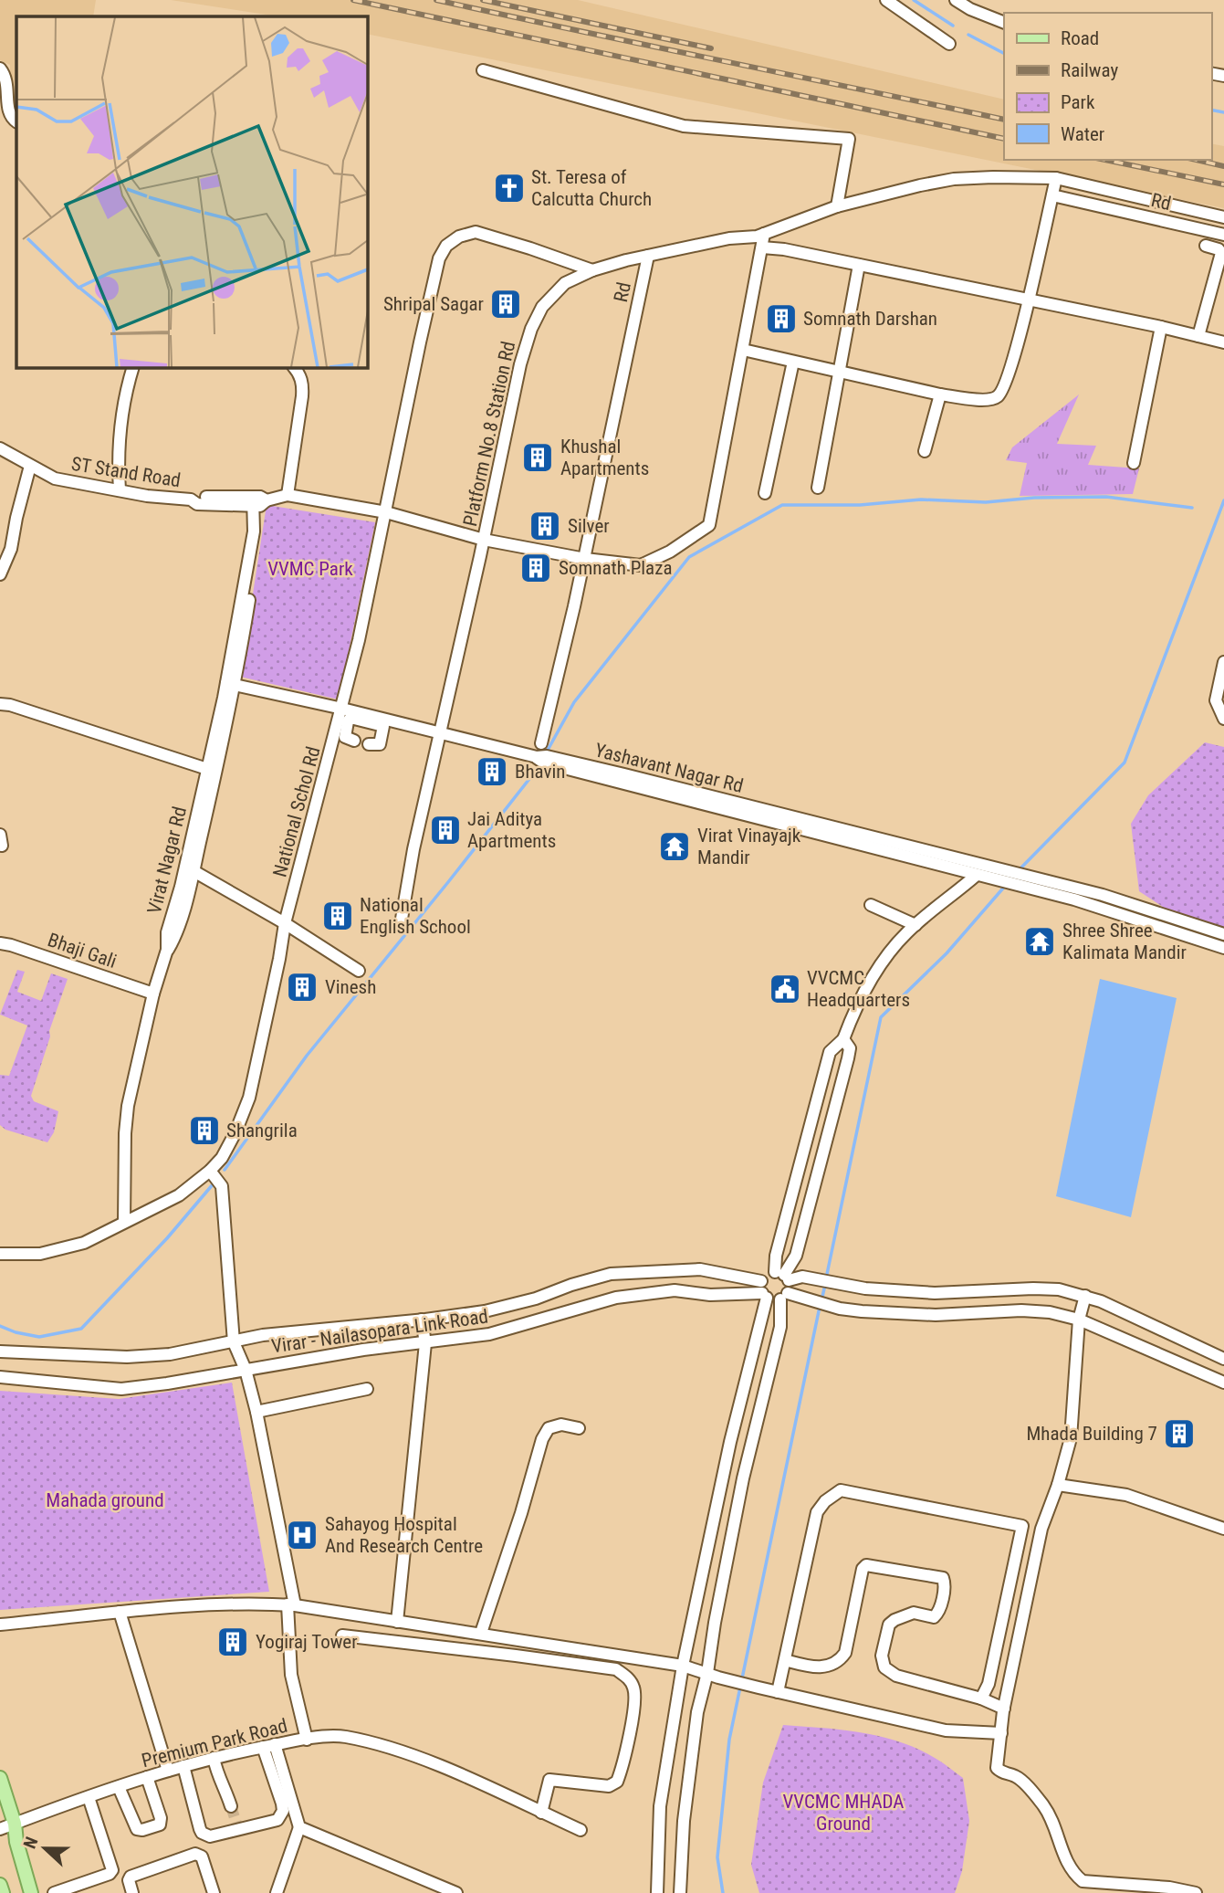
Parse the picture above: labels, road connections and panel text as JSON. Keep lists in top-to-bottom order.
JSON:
{
  "streets": {
    "street": [
      "Rd",
      "Platform No.8 Station Rd",
      "ST Stand Road",
      "Yashavant Nagar Rd",
      "National Schol Rd",
      "Virat Nagar Rd",
      "Bhaji Gali",
      "Virar - Nailasopara Link Road",
      "Premium Park Road"
    ]
  },
  "crossings": [
    ["Rd", "Platform No.8 Station Rd"],
    ["Platform No.8 Station Rd", "Yashavant Nagar Rd"],
    ["Platform No.8 Station Rd", "National Schol Rd"],
    ["ST Stand Road", "Virat Nagar Rd"],
    ["Yashavant Nagar Rd", "National Schol Rd"],
    ["Yashavant Nagar Rd", "Virat Nagar Rd"]
  ],
  "parks": ["VVMC Park", "Mahada ground", "VVCMC MHADA Ground"],
  "places": {
    "church": ["St. Teresa of Calcutta Church"],
    "building": [
      "Shripal Sagar",
      "Somnath Darshan",
      "Khushal Apartments",
      "Silver",
      "Somnath Plaza",
      "Bhavin",
      "Jai Aditya Apartments",
      "National English School",
      "Vinesh",
      "Shangrila",
      "Mhada Building 7",
      "Yogiraj Tower"
    ],
    "temple": ["Virat Vinayajk Mandir", "Shree Shree Kalimata Mandir"],
    "public building": ["VVCMC Headquarters"],
    "hospital": ["Sahayog Hospital And Research Centre"]
  },
  "legend": [
    "Road",
    "Railway",
    "Park",
    "Water"
  ],
  "north": "left"
}
